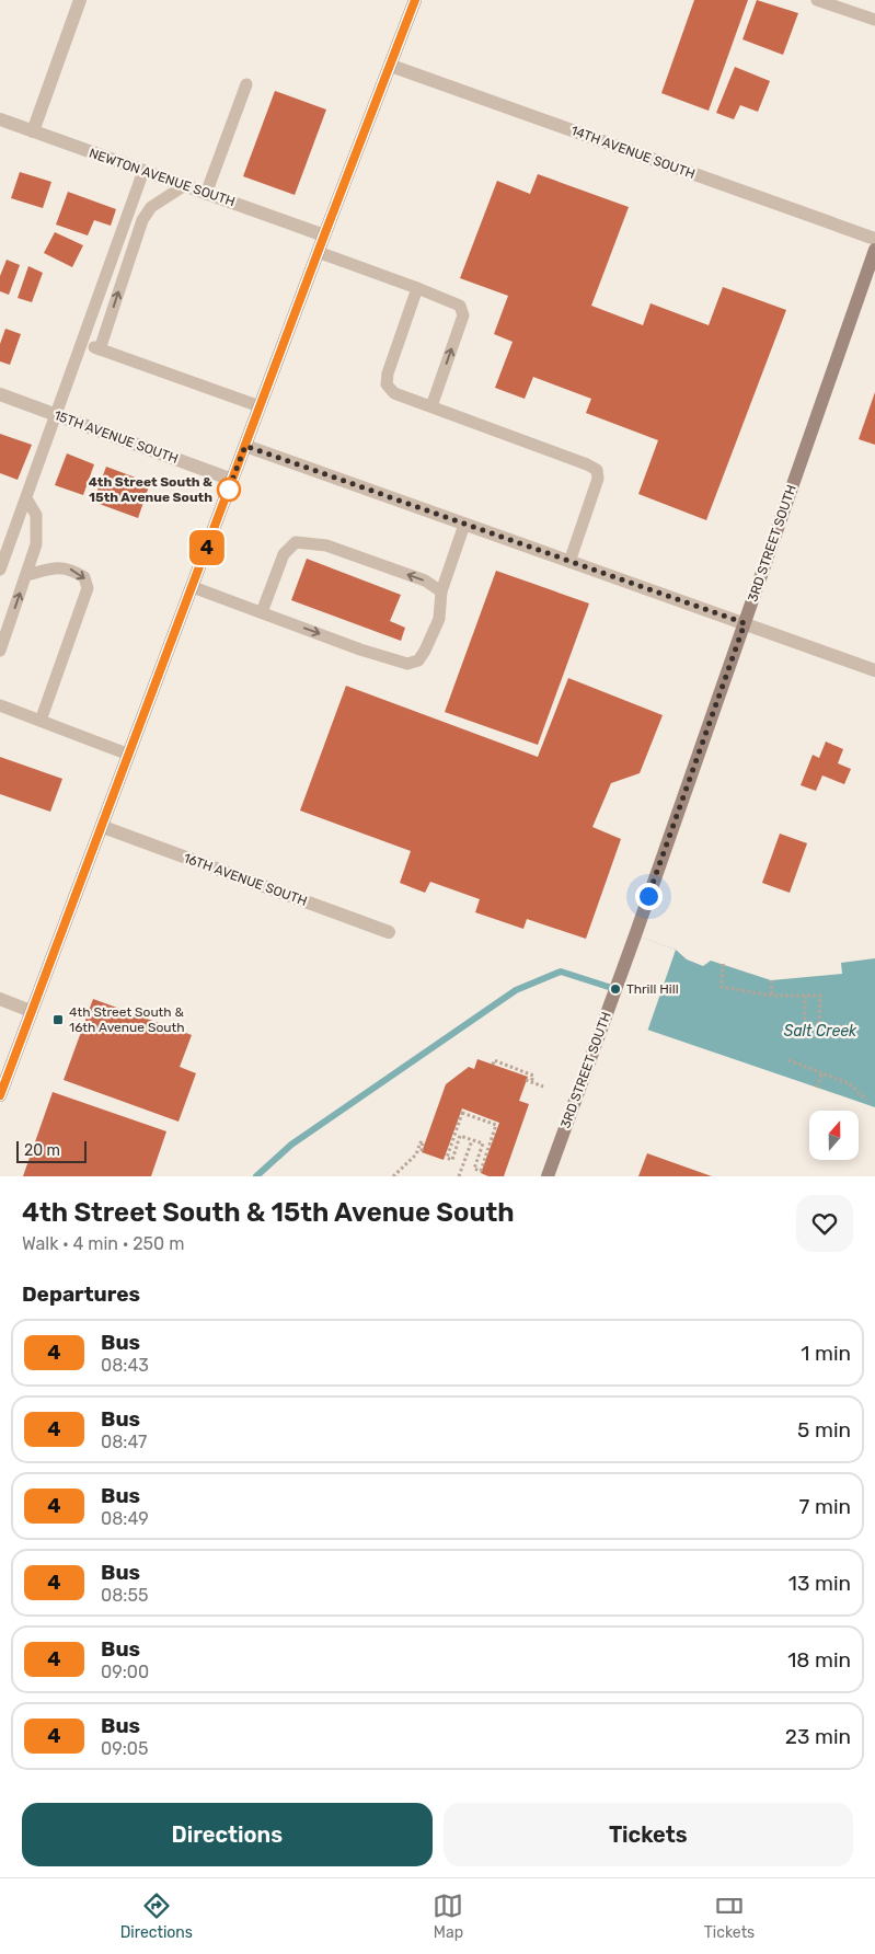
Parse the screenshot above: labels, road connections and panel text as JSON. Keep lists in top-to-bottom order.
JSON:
{
  "streets": {
    "main road": ["3RD STREET SOUTH"],
    "street": [
      "14TH AVENUE SOUTH",
      "NEWTON AVENUE SOUTH",
      "15TH AVENUE SOUTH",
      "16TH AVENUE SOUTH"
    ]
  },
  "water": ["Salt Creek"],
  "places": {
    "other": ["4th Street South & 15th Avenue South", "Thrill Hill"],
    "transit": ["4th Street South & 16th Avenue South"]
  },
  "lines": ["bus line 4"],
  "scale_bar": "20 m",
  "north": "top",
  "page": {
    "on_map": "4",
    "scale": "20 m",
    "heading": [
      ["4th Street South & 15th Avenue South", "Walk · 4 min · 250 m"],
      "Departures"
    ],
    "list": [
      {
        "mark": "4",
        "name": "Bus",
        "note": "08:43",
        "value": "1 min"
      },
      {
        "mark": "4",
        "name": "Bus",
        "note": "08:47",
        "value": "5 min"
      },
      {
        "mark": "4",
        "name": "Bus",
        "note": "08:49",
        "value": "7 min"
      },
      {
        "mark": "4",
        "name": "Bus",
        "note": "08:55",
        "value": "13 min"
      },
      {
        "mark": "4",
        "name": "Bus",
        "note": "09:00",
        "value": "18 min"
      },
      {
        "mark": "4",
        "name": "Bus",
        "note": "09:05",
        "value": "23 min"
      }
    ],
    "buttons": ["Directions", "Tickets"],
    "tabs": ["Directions", "Map", "Tickets"]
  }
}
